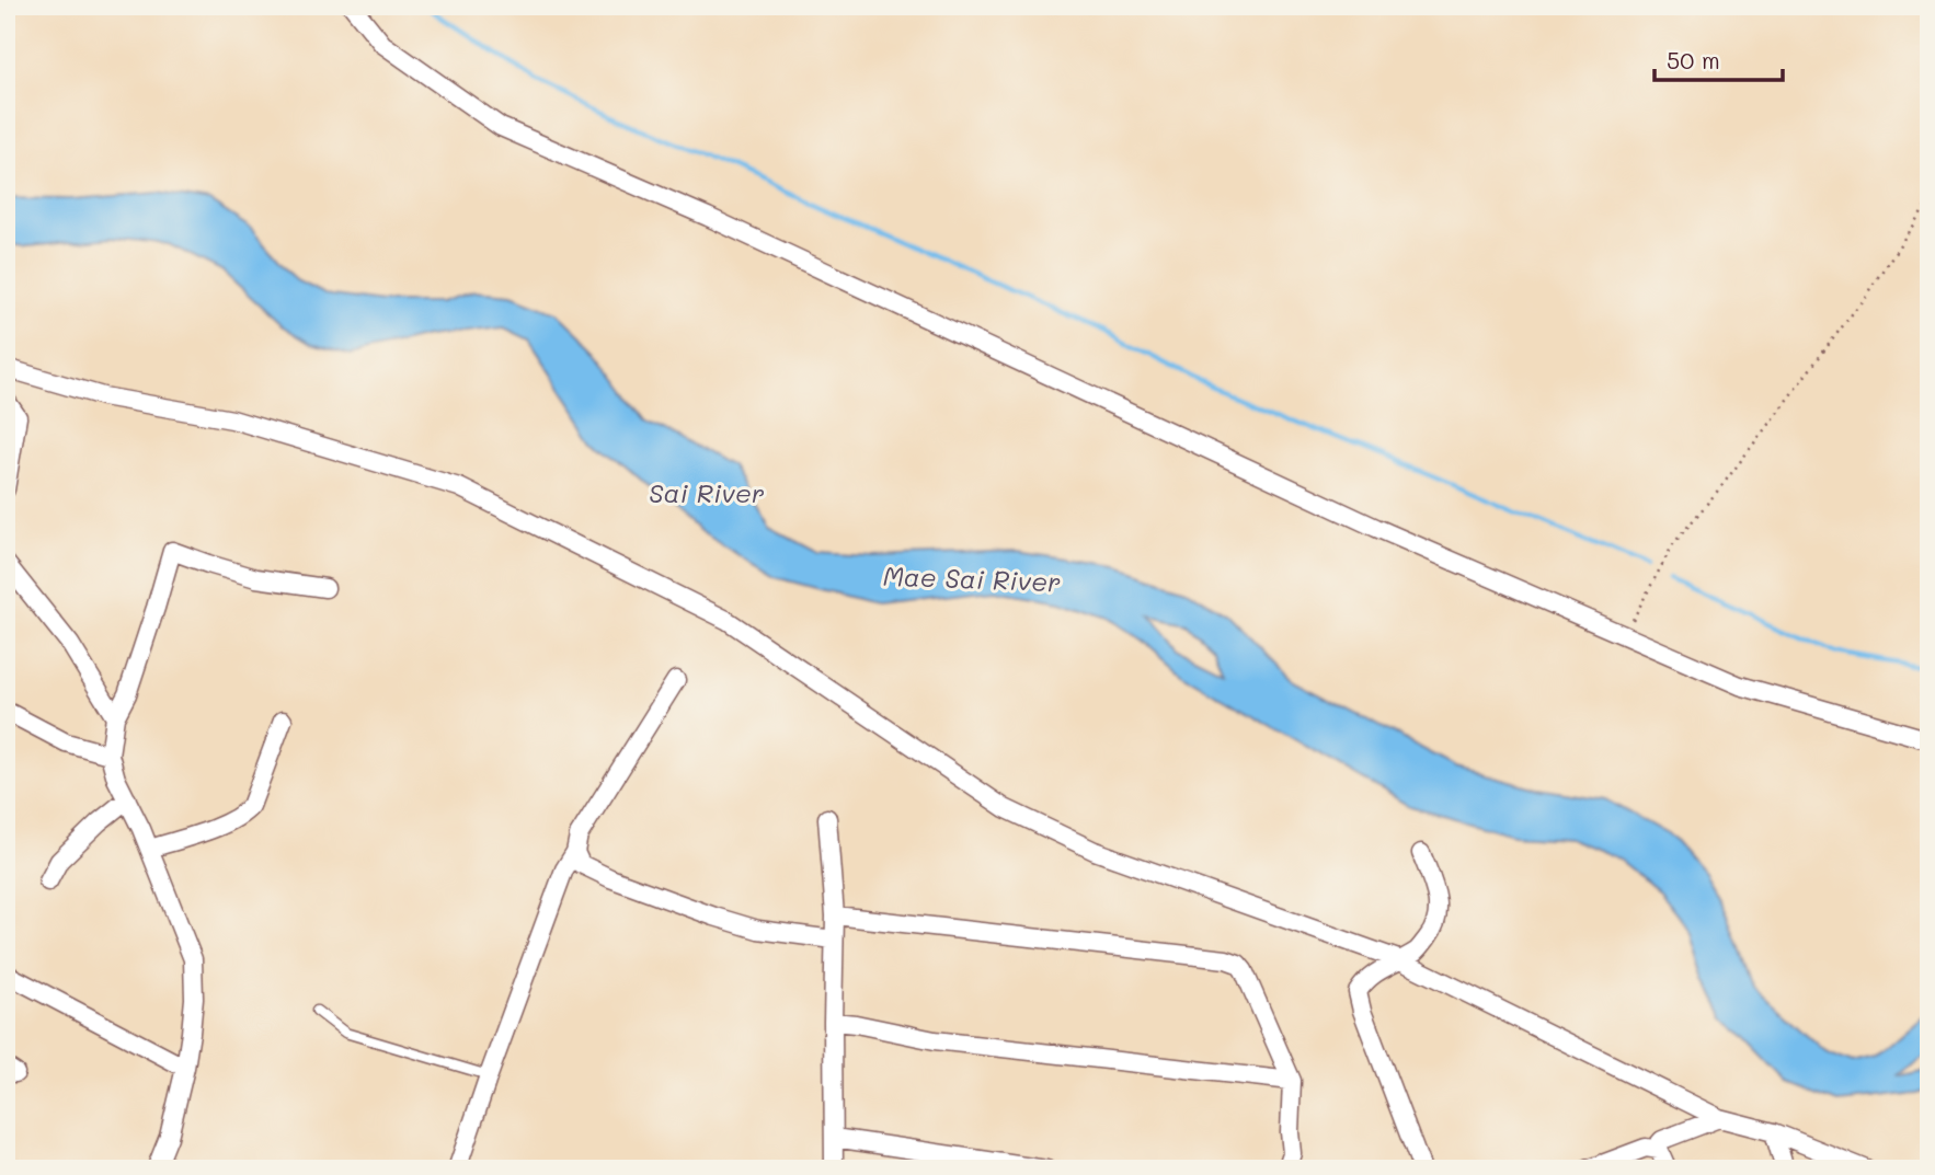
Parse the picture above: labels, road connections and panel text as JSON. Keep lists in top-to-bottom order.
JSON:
{
  "water": ["Sai River", "Mae Sai River"],
  "scale_bar": "50 m"
}
